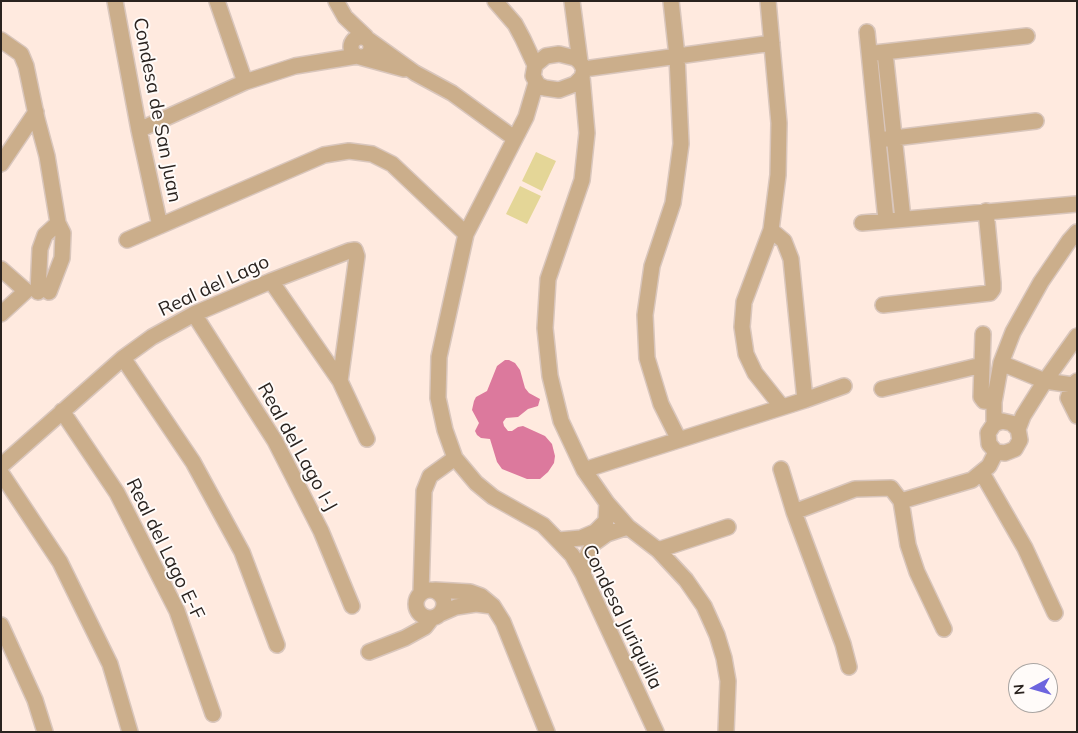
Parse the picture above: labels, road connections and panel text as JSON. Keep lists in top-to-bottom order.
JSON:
{
  "streets": {
    "street": [
      "Condesa de San Juan",
      "Real del Lago",
      "Real del Lago I-J",
      "Real del Lago E-F",
      "Condesa Juriquilla"
    ]
  },
  "crossings": [
    ["Real del Lago", "Real del Lago I-J"],
    ["Real del Lago", "Real del Lago E-F"]
  ],
  "north": "left"
}
